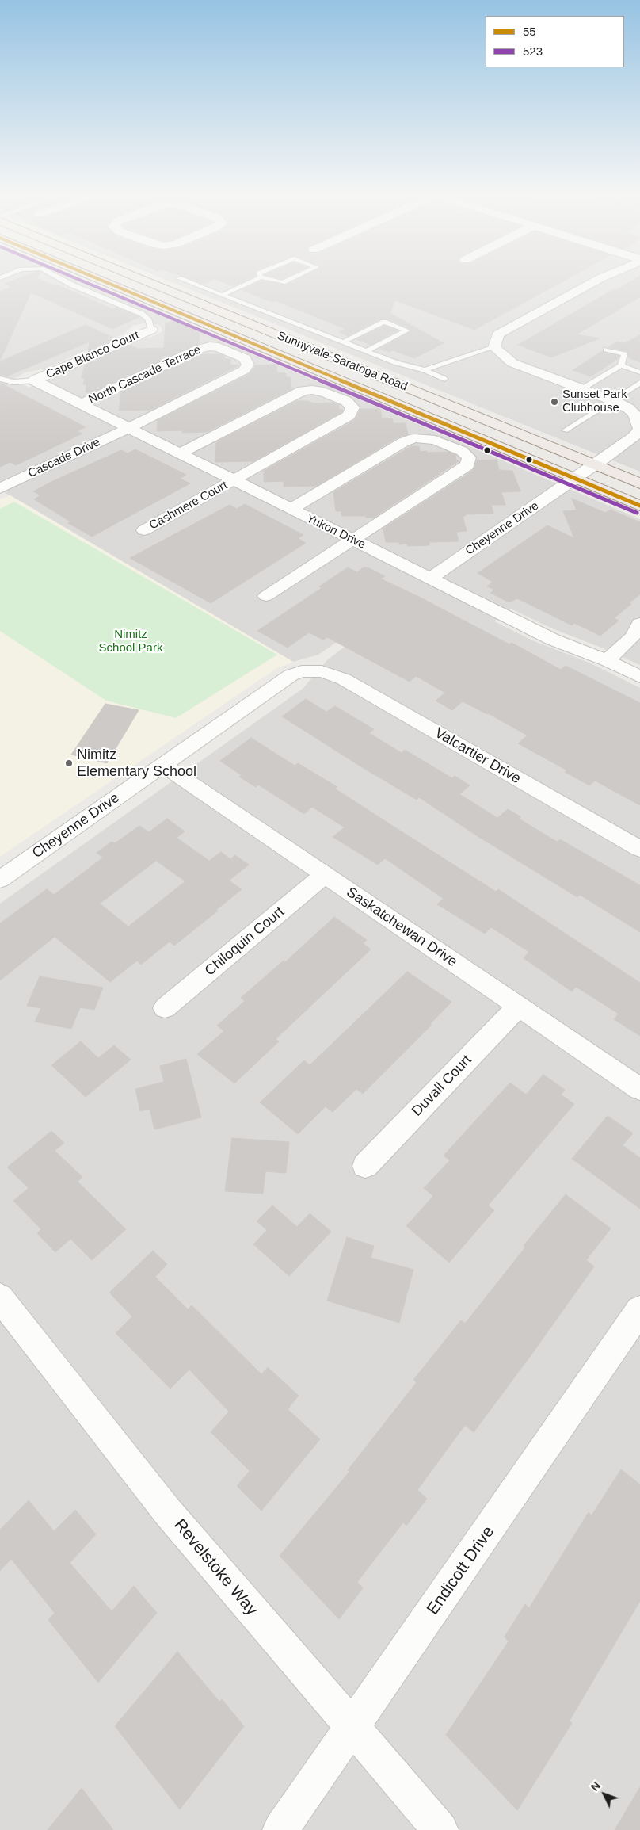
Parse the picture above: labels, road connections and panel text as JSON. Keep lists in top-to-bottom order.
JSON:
{
  "streets": {
    "main road": ["Sunnyvale-Saratoga Road"],
    "street": [
      "Cape Blanco Court",
      "North Cascade Terrace",
      "Cascade Drive",
      "Cashmere Court",
      "Cheyenne Drive",
      "Yukon Drive",
      "Valcartier Drive",
      "Saskatchewan Drive",
      "Chiloquin Court",
      "Duvall Court",
      "Revelstoke Way",
      "Endicott Drive"
    ]
  },
  "crossings": [
    ["Cape Blanco Court", "Yukon Drive"],
    ["Sunnyvale-Saratoga Road", "Cheyenne Drive"],
    ["North Cascade Terrace", "Cascade Drive"],
    ["North Cascade Terrace", "Yukon Drive"],
    ["Cascade Drive", "Yukon Drive"],
    ["Cashmere Court", "Yukon Drive"],
    ["Cheyenne Drive", "Yukon Drive"],
    ["Cheyenne Drive", "Valcartier Drive"],
    ["Cheyenne Drive", "Saskatchewan Drive"],
    ["Saskatchewan Drive", "Chiloquin Court"],
    ["Saskatchewan Drive", "Duvall Court"],
    ["Revelstoke Way", "Endicott Drive"]
  ],
  "parks": ["Nimitz School Park"],
  "places": ["Sunset Park Clubhouse", "Nimitz Elementary School"],
  "lines": ["transit line 55", "transit line 523"],
  "legend": ["55", "523"],
  "north": "top left"
}
